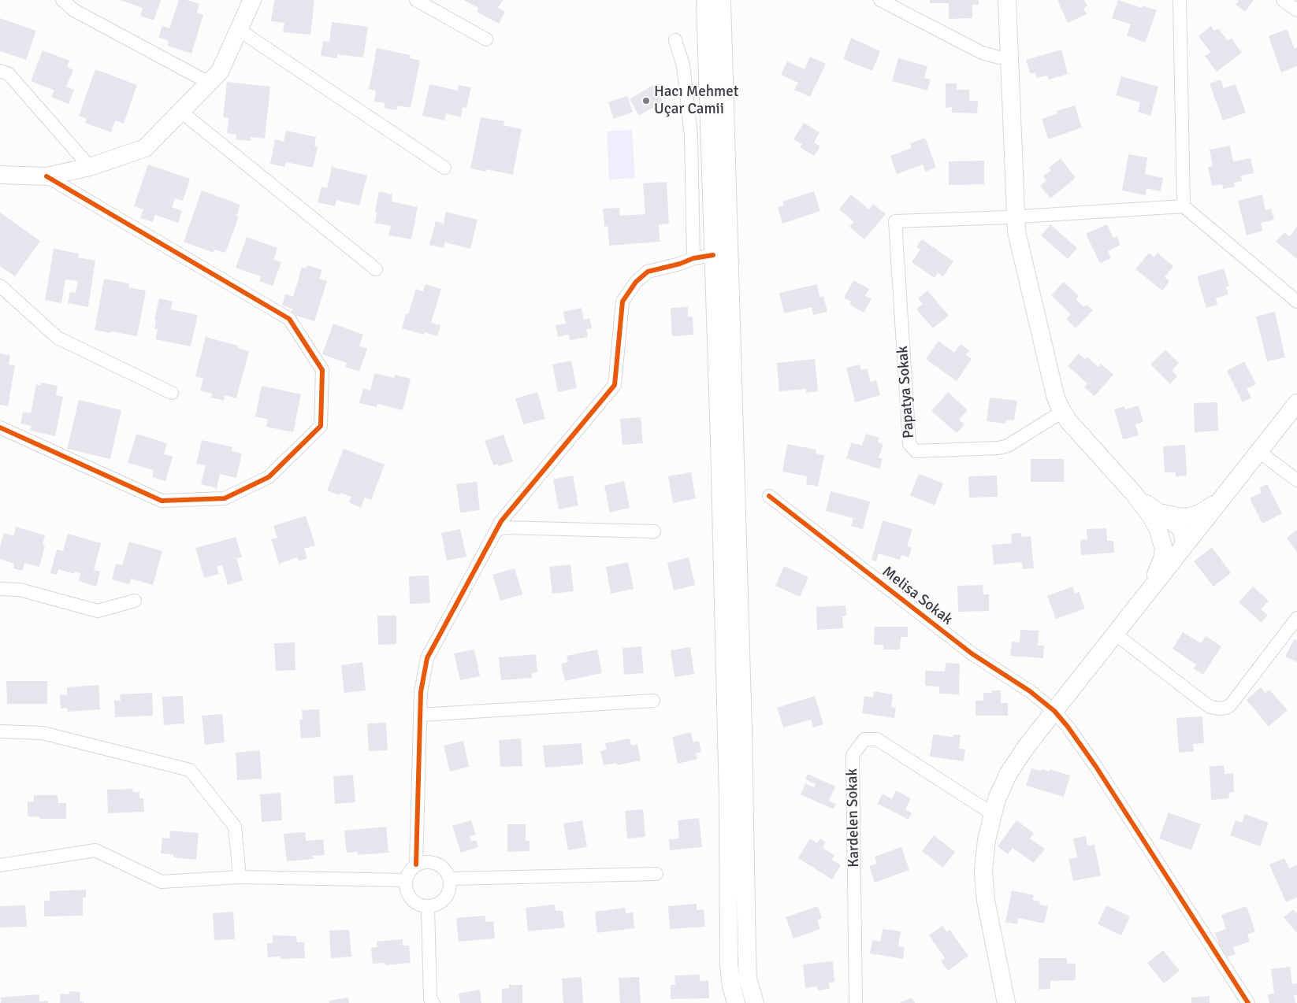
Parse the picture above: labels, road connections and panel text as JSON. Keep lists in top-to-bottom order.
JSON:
{
  "streets": {
    "street": ["Papatya Sokak", "Melisa Sokak", "Kardelen Sokak"]
  },
  "places": ["Hacı Mehmet Uçar Camii"]
}
